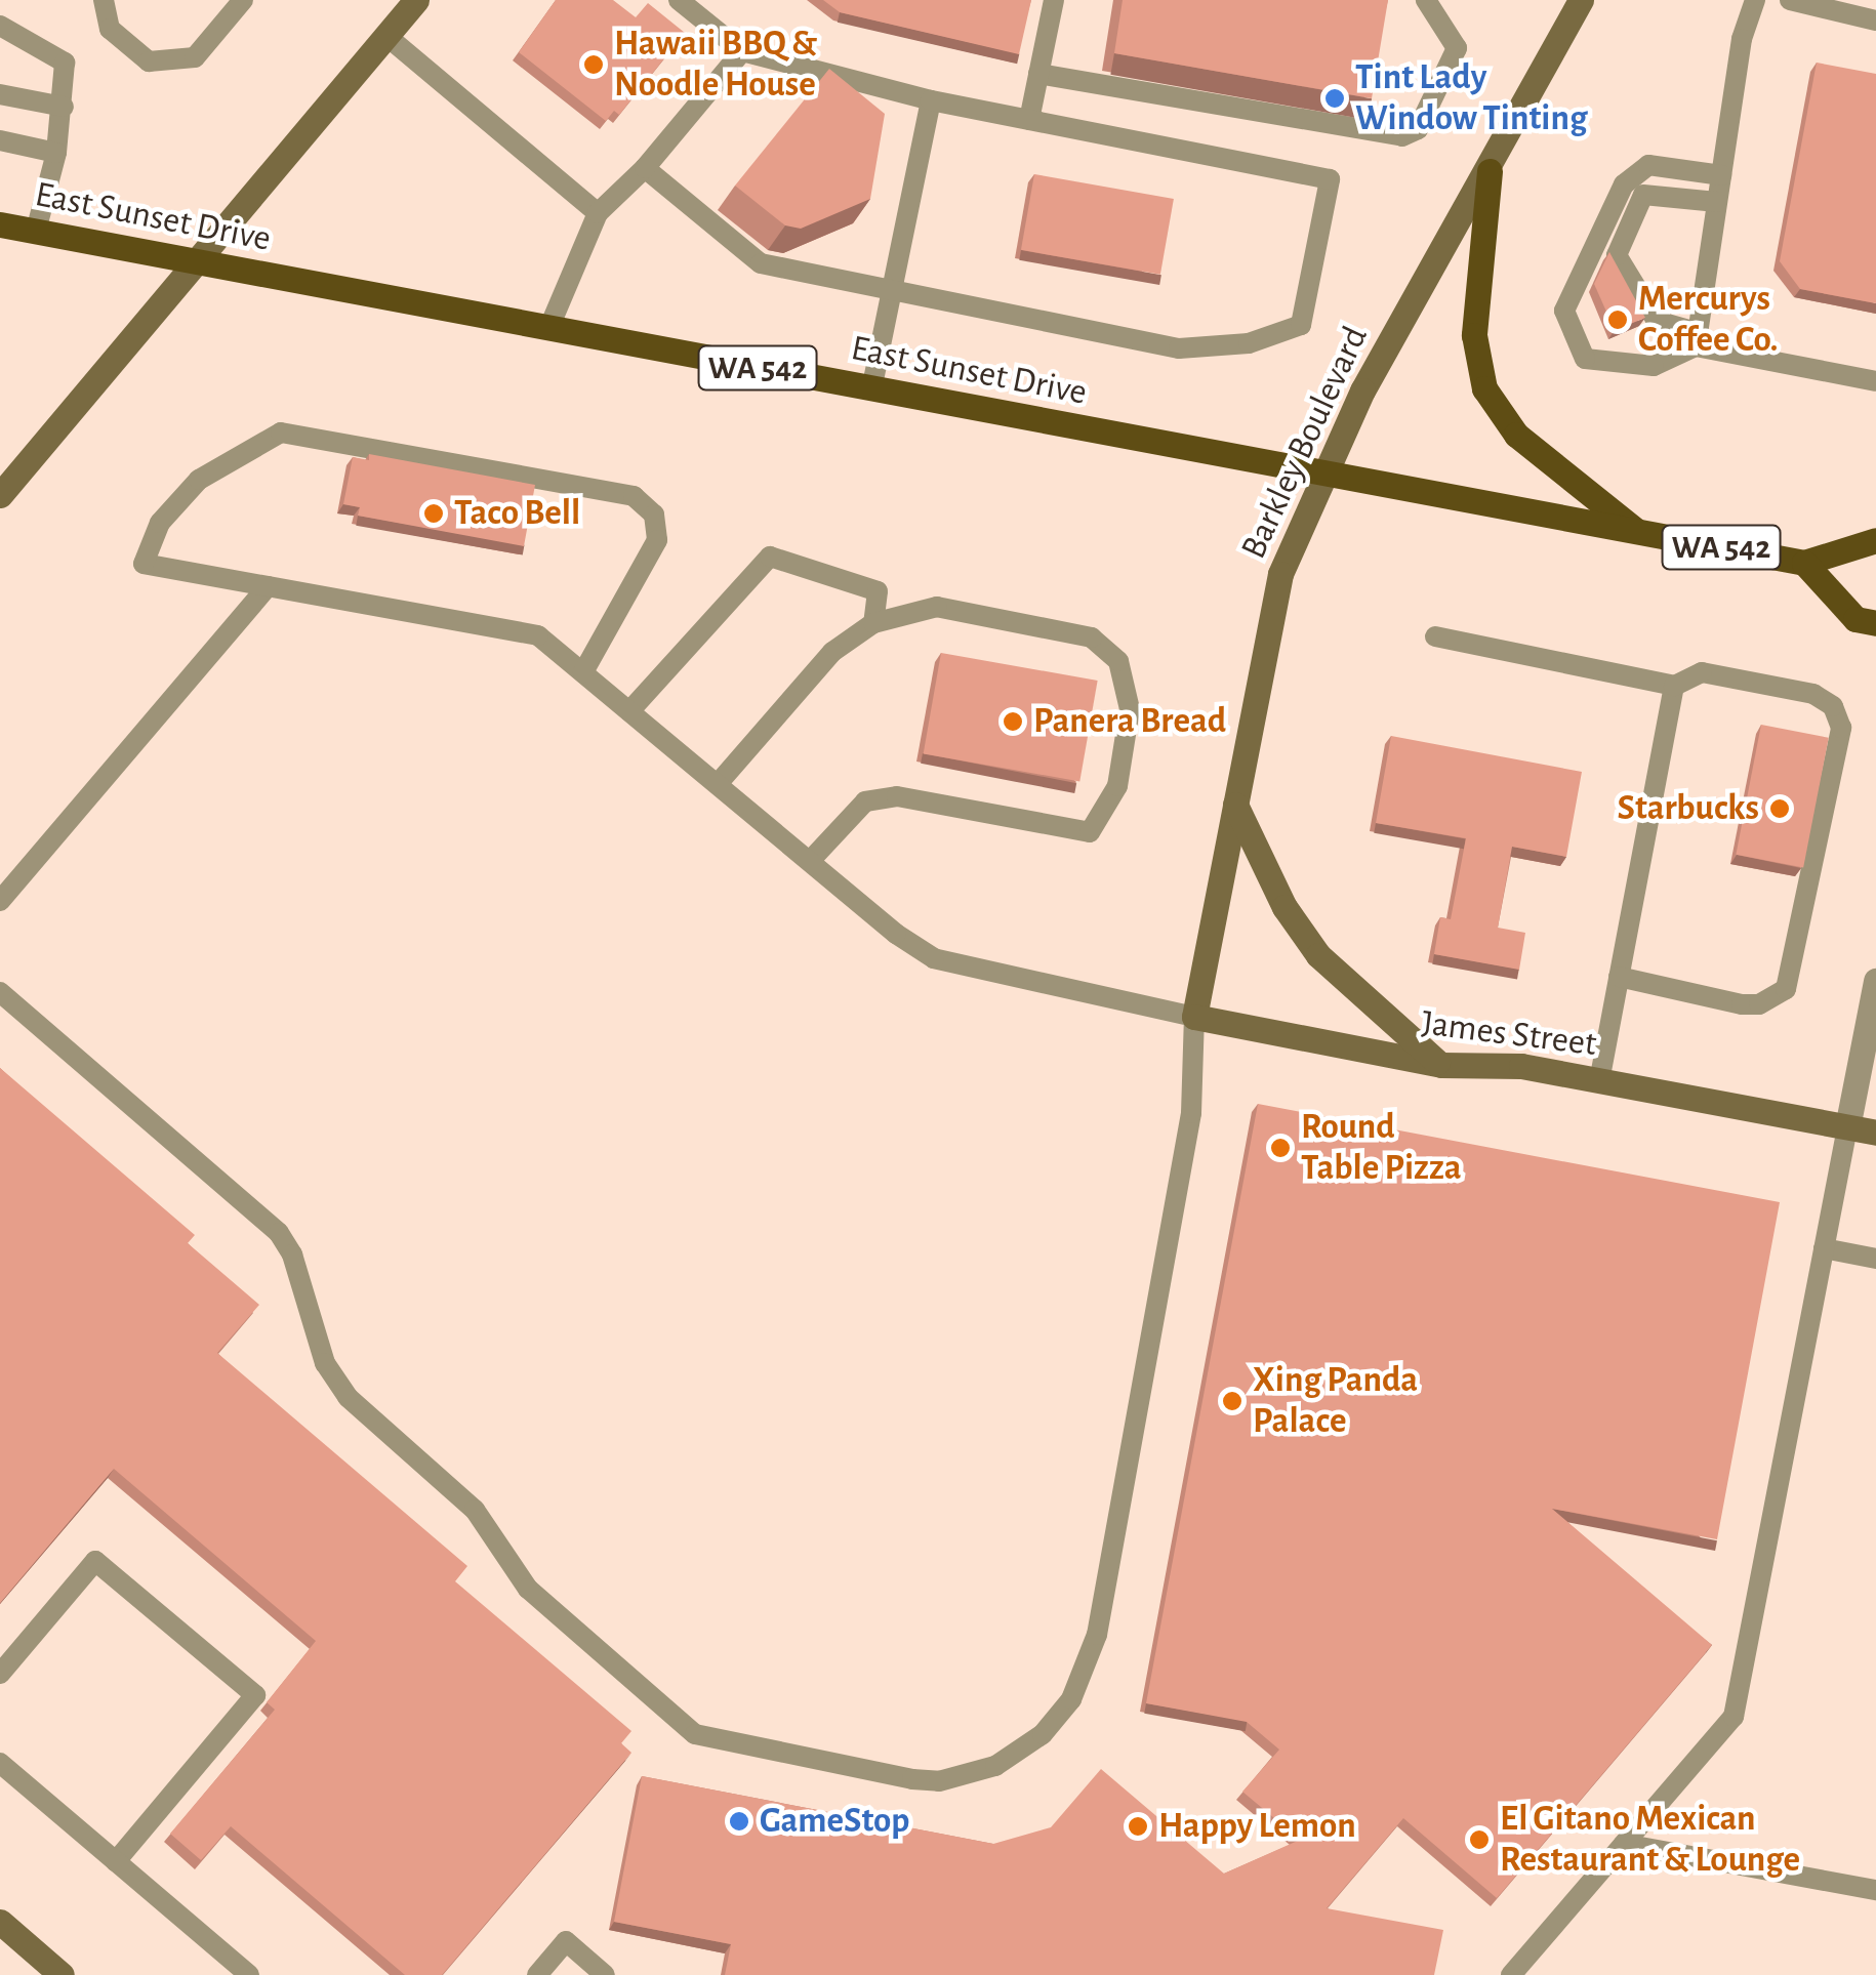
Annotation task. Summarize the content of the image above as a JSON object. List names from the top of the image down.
{
  "streets": {
    "main road": ["East Sunset Drive", "WA 542"],
    "street": ["Barkley Boulevard", "James Street"]
  },
  "crossings": [
    ["East Sunset Drive", "WA 542"],
    ["East Sunset Drive", "Barkley Boulevard"],
    ["Barkley Boulevard", "James Street"]
  ],
  "places": [
    "Hawaii BBQ & Noodle House",
    "Tint Lady Window Tinting",
    "Mercurys Coffee Co.",
    "Taco Bell",
    "Panera Bread",
    "Starbucks",
    "Round Table Pizza",
    "Xing Panda Palace",
    "GameStop",
    "Happy Lemon",
    "El Gitano Mexican Restaurant & Lounge"
  ]
}
